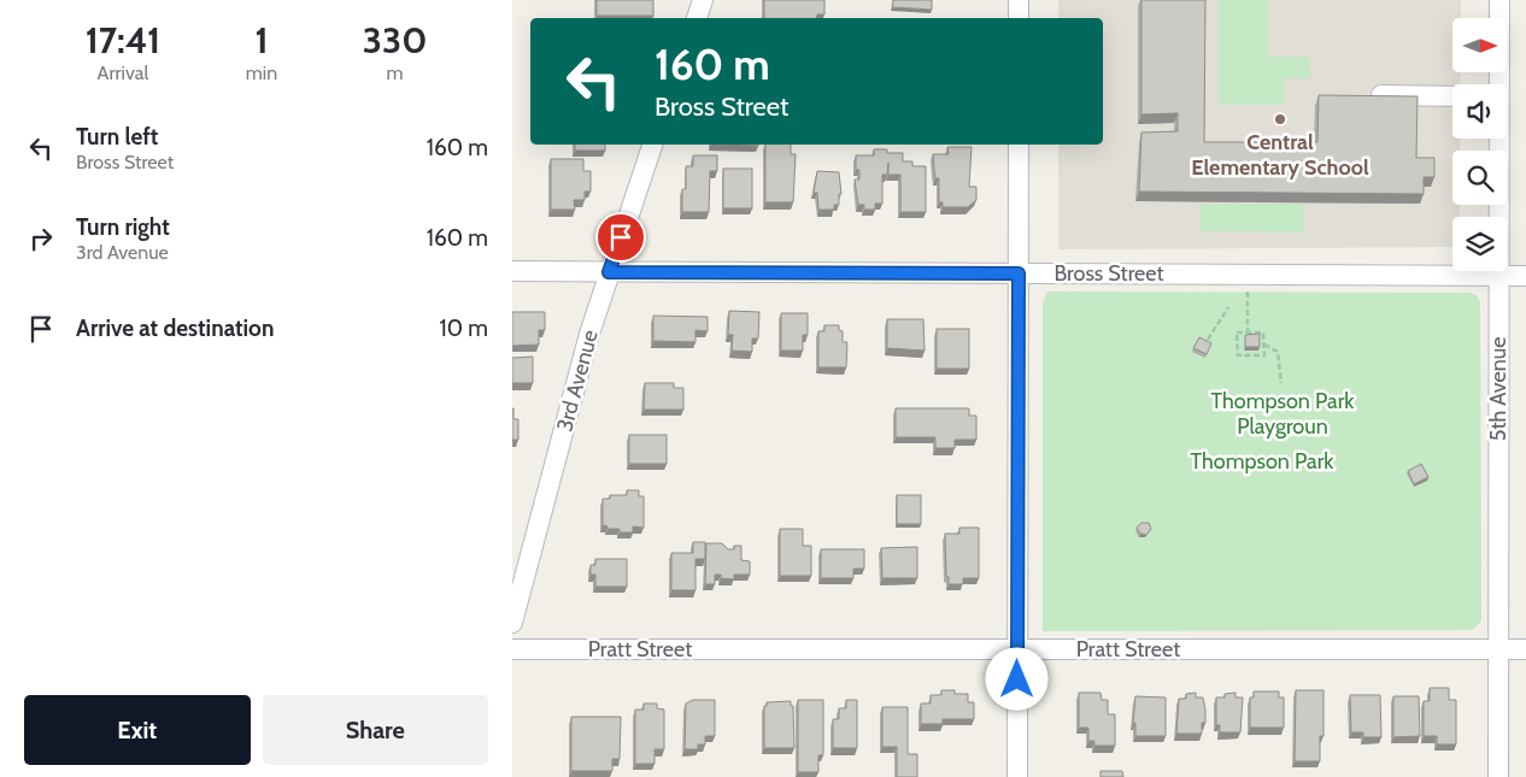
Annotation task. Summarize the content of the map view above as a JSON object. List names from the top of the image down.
{
  "streets": {
    "street": [
      "Bross Street",
      "3rd Avenue",
      "5th Avenue",
      "Pratt Street"
    ]
  },
  "crossings": [
    ["Bross Street", "3rd Avenue"],
    ["Bross Street", "5th Avenue"],
    ["5th Avenue", "Pratt Street"]
  ],
  "parks": ["Thompson Park Playgroun", "Thompson Park"],
  "places": ["Central Elementary School"],
  "north": "right",
  "page": {
    "eta": [
      "17:41",
      "Arrival",
      "1",
      "min",
      "330",
      "m"
    ],
    "turn": ["160 m", "Bross Street"],
    "list": [
      {
        "name": "Turn left",
        "note": "Bross Street",
        "value": "160 m"
      },
      {
        "name": "Turn right",
        "note": "3rd Avenue",
        "value": "160 m"
      },
      {
        "name": "Arrive at destination",
        "value": "10 m"
      }
    ],
    "buttons": ["Exit", "Share"]
  }
}
